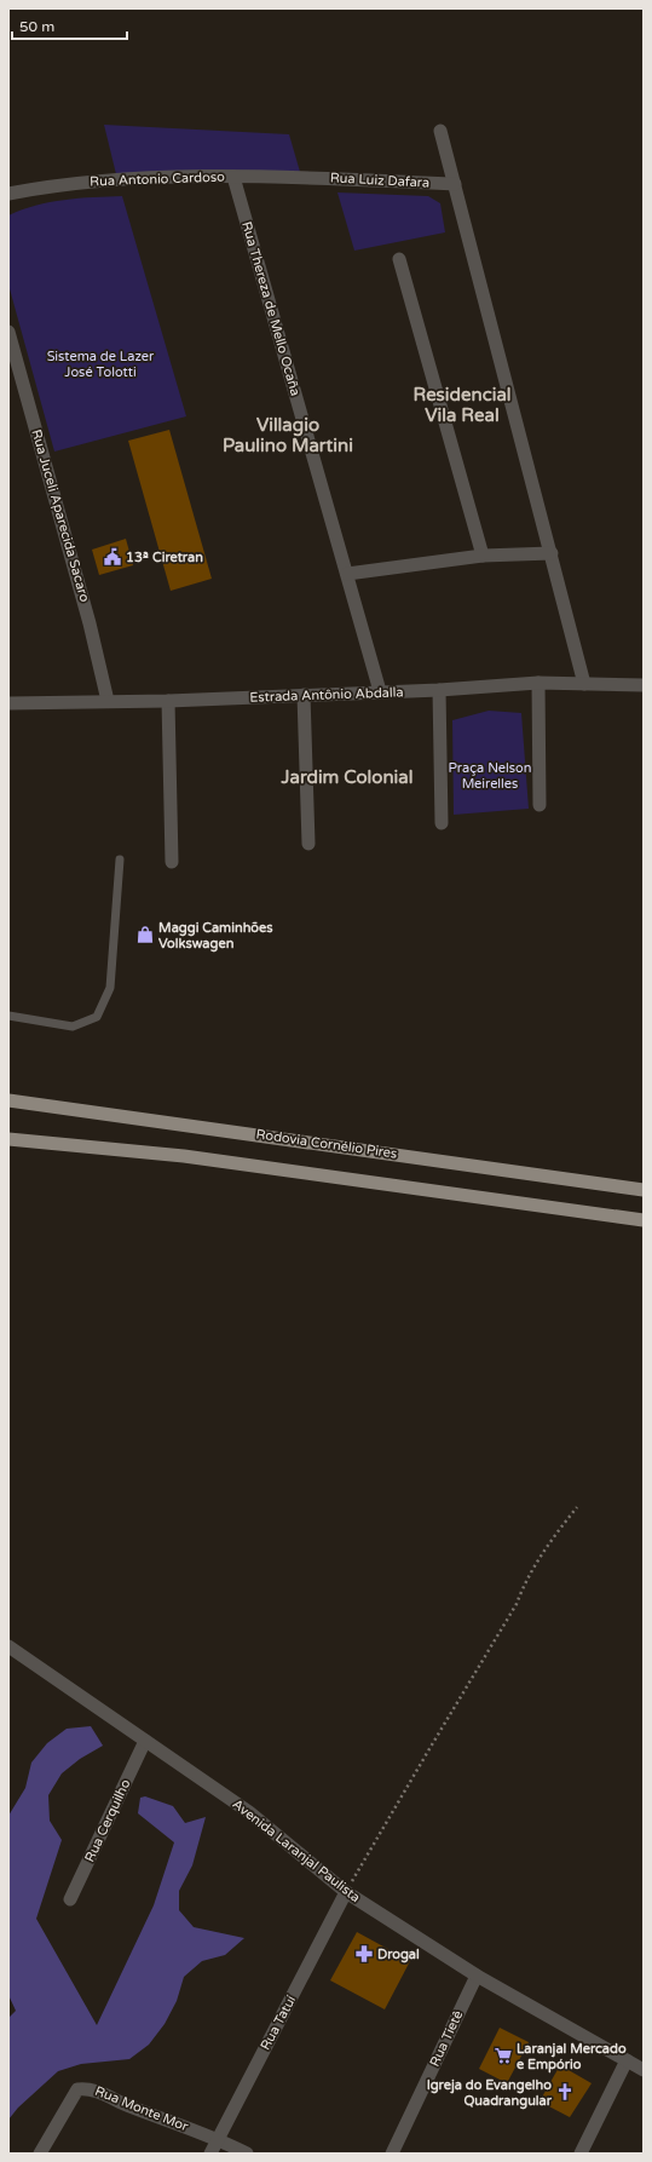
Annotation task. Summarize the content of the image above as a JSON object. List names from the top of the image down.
{
  "streets": {
    "main road": ["Rodovia Cornélio Pires"],
    "street": [
      "Rua Antonio Cardoso",
      "Rua Luiz Dafara",
      "Rua Thereza de Mello Ocaña",
      "Rua Juceli Aparecida Sacaro",
      "Estrada Antônio Abdalla",
      "Rua Cerquilho",
      "Avenida Laranjal Paulista",
      "Rua Tatuí",
      "Rua Tietê",
      "Rua Monte Mor"
    ]
  },
  "crossings": [
    ["Rua Antonio Cardoso", "Rua Luiz Dafara"],
    ["Rua Antonio Cardoso", "Rua Thereza de Mello Ocaña"],
    ["Rua Thereza de Mello Ocaña", "Estrada Antônio Abdalla"],
    ["Rua Juceli Aparecida Sacaro", "Estrada Antônio Abdalla"],
    ["Rua Cerquilho", "Avenida Laranjal Paulista"],
    ["Avenida Laranjal Paulista", "Rua Tatuí"],
    ["Avenida Laranjal Paulista", "Rua Tietê"],
    ["Rua Tatuí", "Rua Monte Mor"]
  ],
  "districts": ["Residencial Vila Real", "Villagio Paulino Martini", "Jardim Colonial"],
  "parks": ["Sistema de Lazer José Tolotti", "Praça Nelson Meirelles"],
  "places": {
    "public building": ["13ª Ciretran"],
    "shop": ["Maggi Caminhões Volkswagen"],
    "pharmacy": ["Drogal"],
    "supermarket": ["Laranjal Mercado e Empório"],
    "church": ["Igreja do Evangelho Quadrangular"]
  },
  "scale_bar": "50 m"
}
